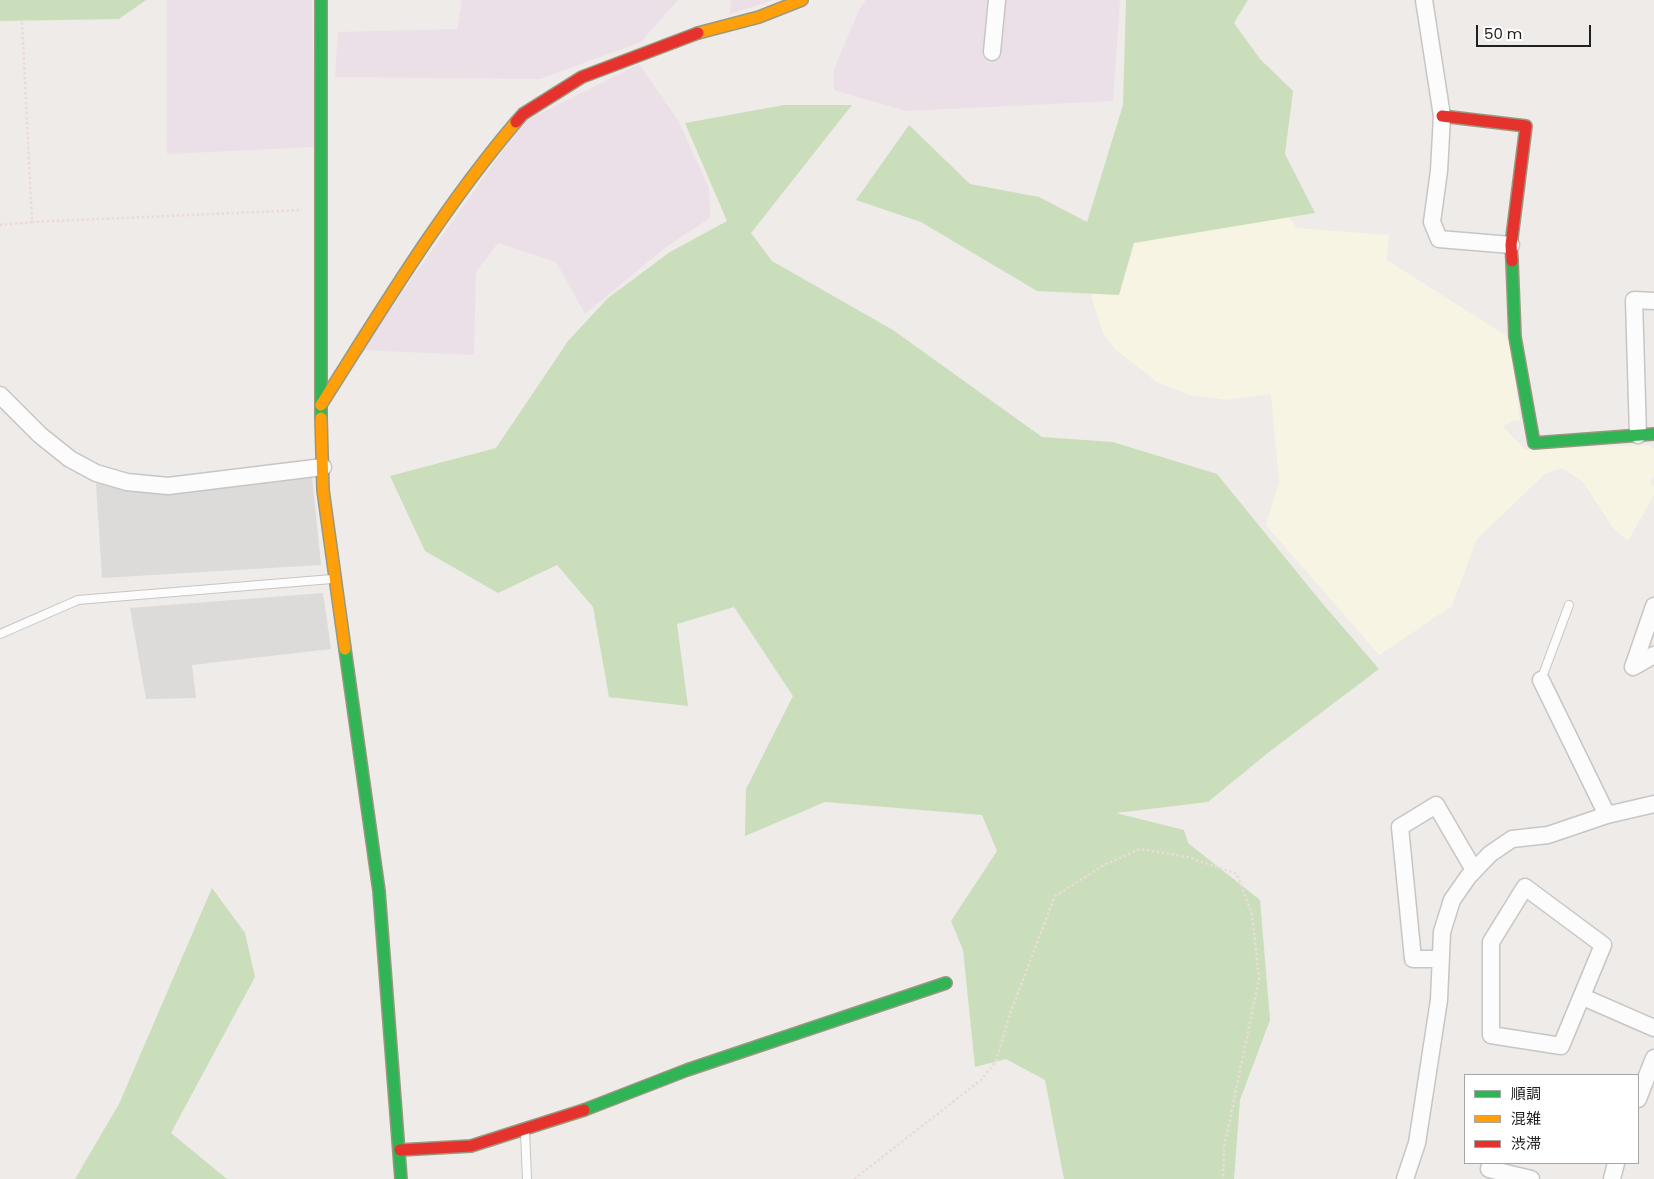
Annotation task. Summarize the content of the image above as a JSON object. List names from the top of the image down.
{
  "legend": ["順調", "混雑", "渋滞"],
  "scale_bar": "50 m"
}
